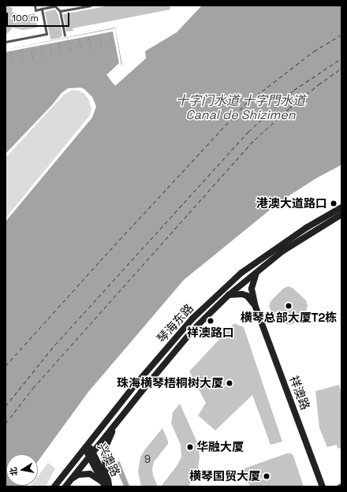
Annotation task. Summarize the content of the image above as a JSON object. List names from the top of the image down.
{
  "streets": {
    "main road": ["琴海东路", "祥澳路", "兴澳路"]
  },
  "crossings": [
    ["琴海东路", "祥澳路"],
    ["琴海东路", "兴澳路"]
  ],
  "water": ["十字门水道 十字門水道 Canal de Shizimen"],
  "places": [
    "港澳大道路口",
    "横琴总部大厦T2栋",
    "祥澳路口",
    "珠海横琴梧桐树大厦",
    "华融大厦",
    "横琴国贸大厦"
  ],
  "house_numbers": ["9"],
  "scale_bar": "100 m",
  "north": "left"
}
